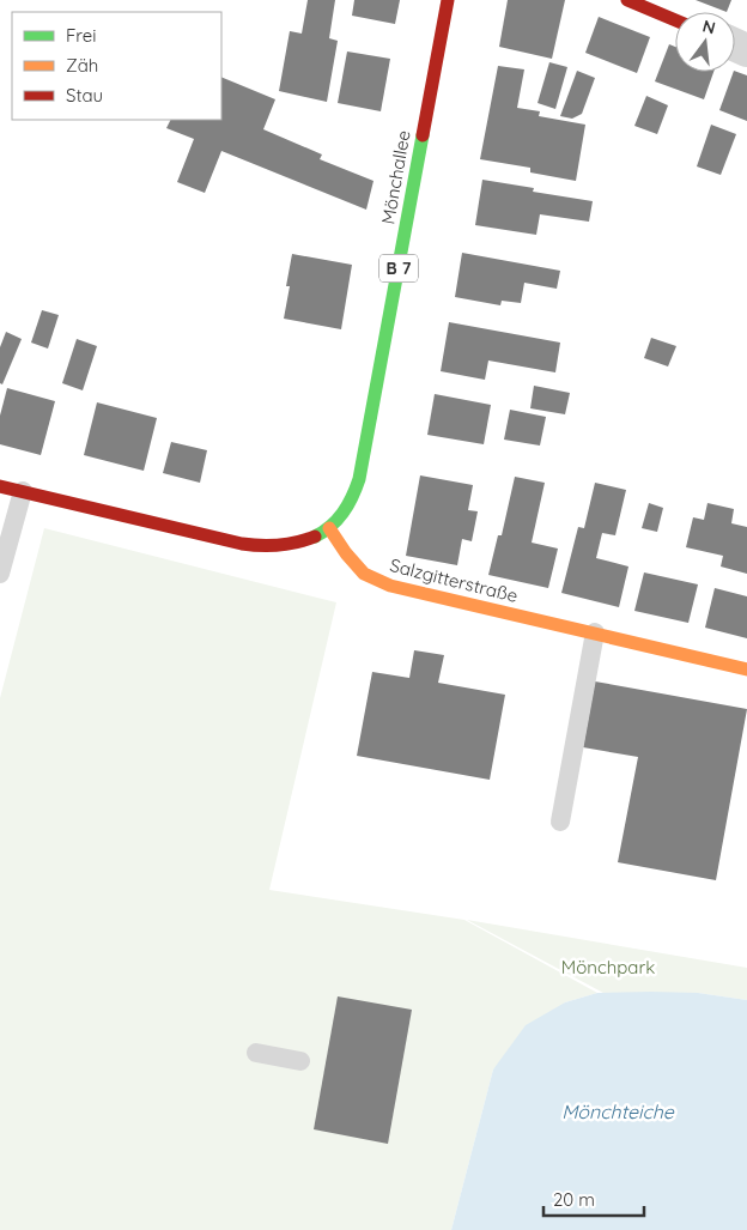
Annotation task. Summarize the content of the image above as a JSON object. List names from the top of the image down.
{
  "streets": {
    "main road": ["Mönchallee", "B 7", "Salzgitterstraße"]
  },
  "crossings": [
    ["Mönchallee", "B 7"],
    ["Mönchallee", "Salzgitterstraße"],
    ["B 7", "Salzgitterstraße"]
  ],
  "water": ["Mönchteiche"],
  "parks": ["Mönchpark"],
  "legend": ["Frei", "Zäh", "Stau"],
  "scale_bar": "20 m",
  "north": "top"
}
